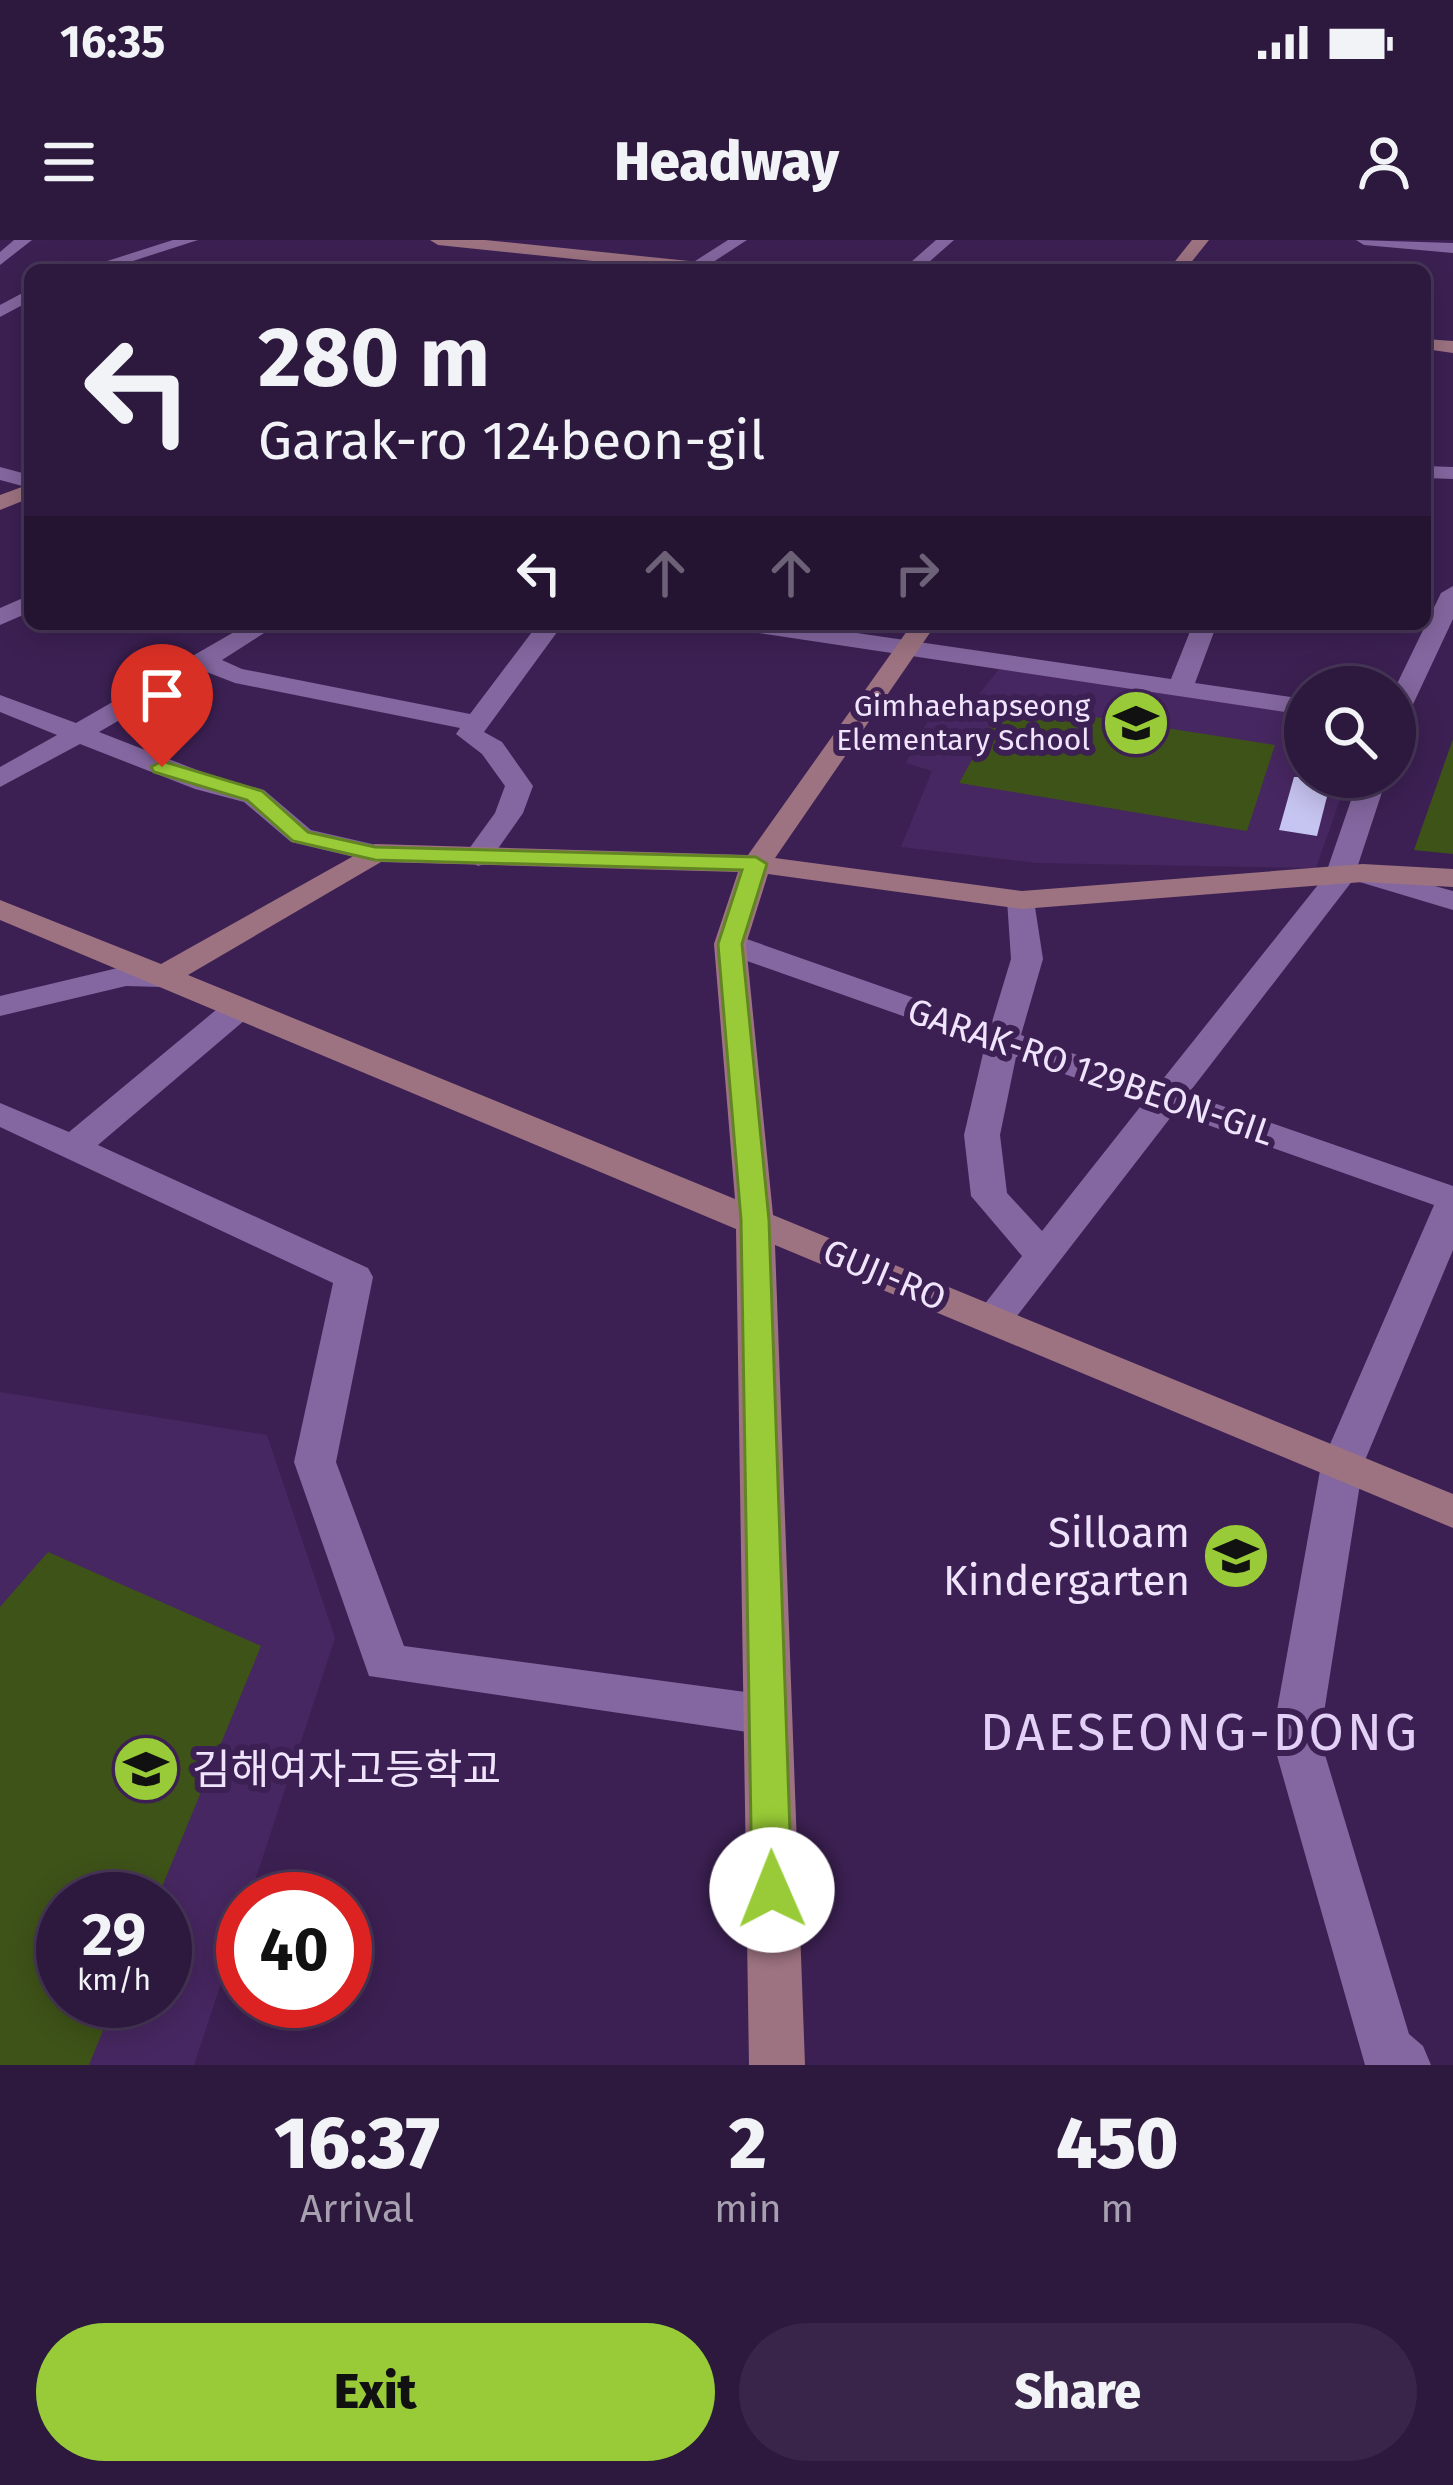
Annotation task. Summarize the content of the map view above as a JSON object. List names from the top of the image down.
{
  "streets": {
    "street": ["GARAK-RO 129BEON-GIL", "GUJI-RO"]
  },
  "districts": ["DAESEONG-DONG"],
  "places": {
    "school or university": ["Gimhaehapseong Elementary School", "Silloam Kindergarten", "김해여자고등학교"]
  },
  "page": {
    "status": "16:35",
    "header": "Headway",
    "turn": ["280 m", "Garak-ro 124beon-gil"],
    "speed": "29 km/h",
    "limit": "40",
    "eta": [
      "16:37",
      "Arrival",
      "2",
      "min",
      "450",
      "m"
    ],
    "buttons": ["Exit", "Share"]
  }
}
